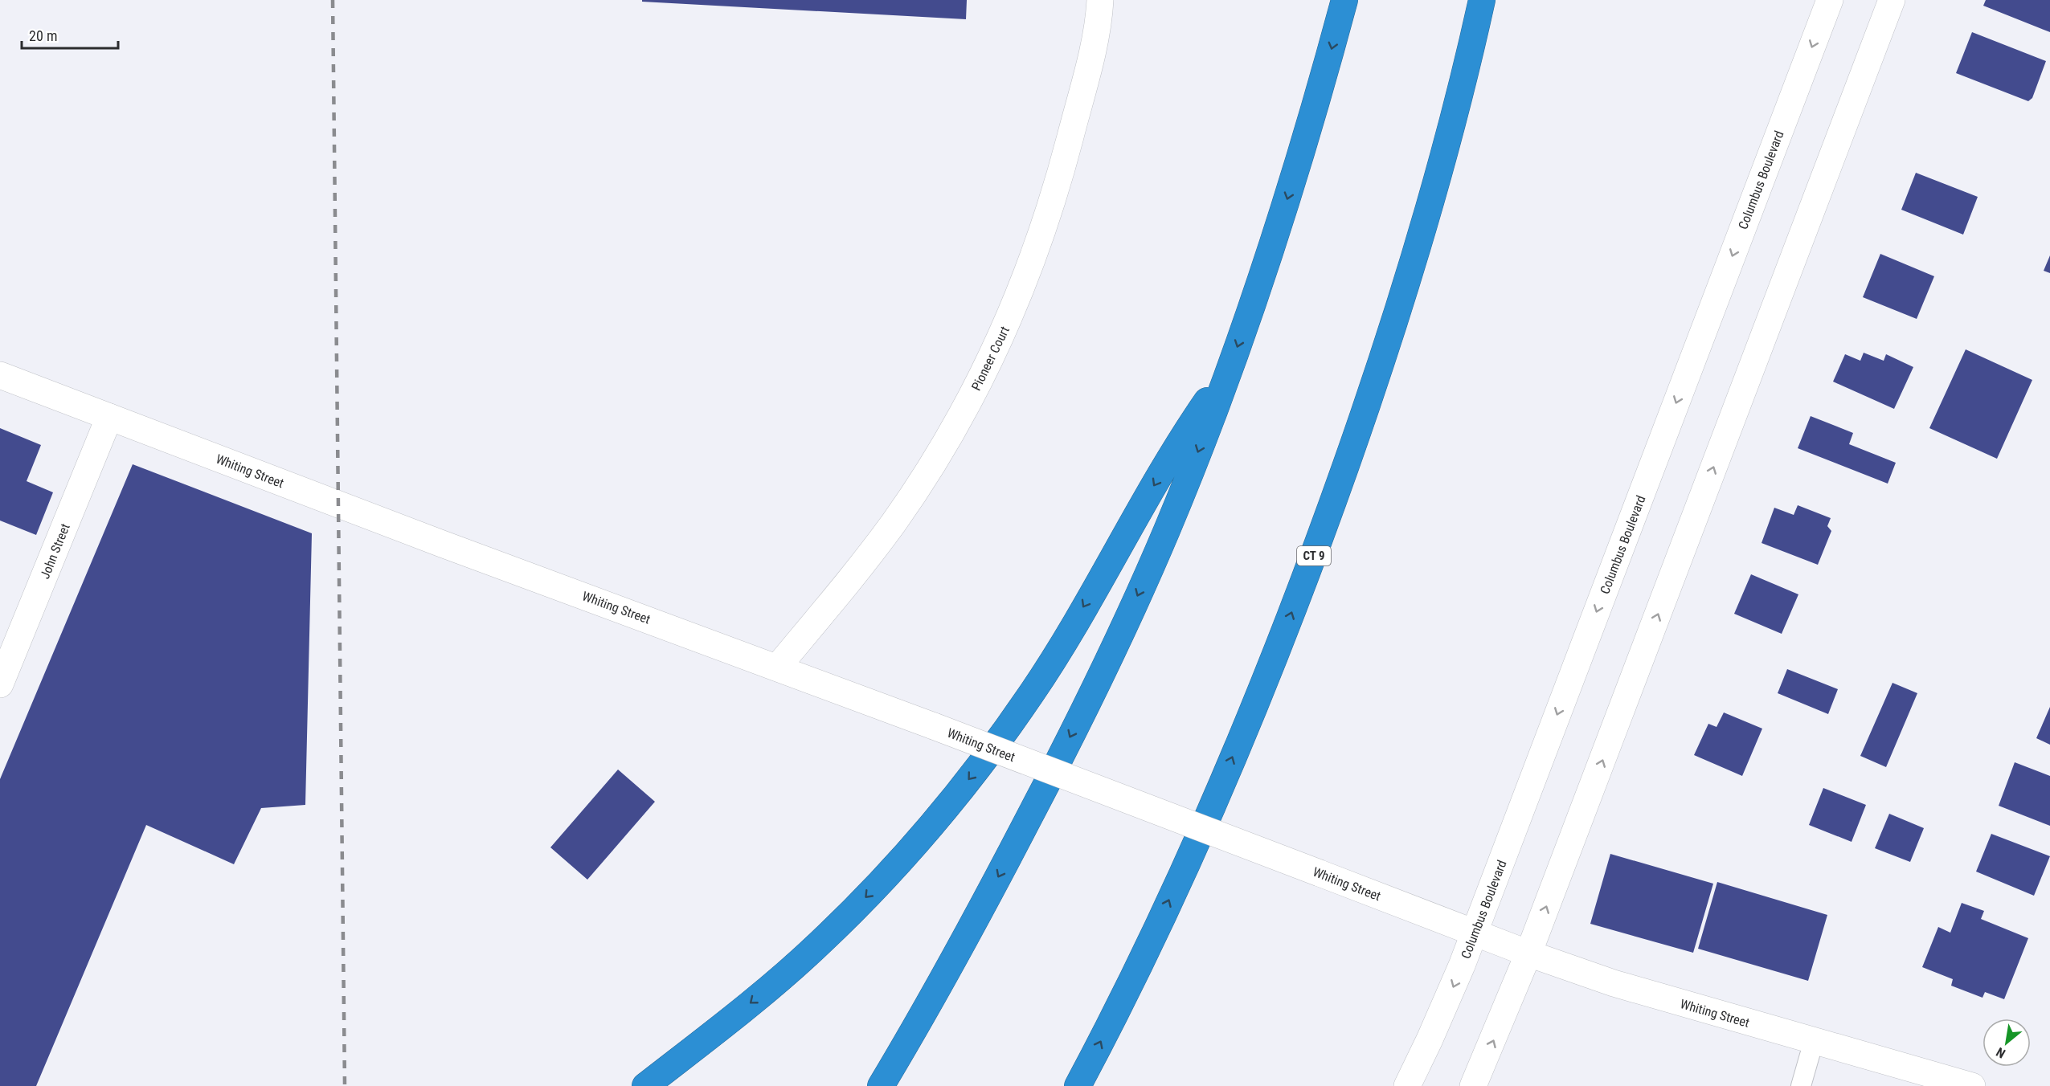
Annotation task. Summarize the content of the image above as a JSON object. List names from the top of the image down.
{
  "streets": {
    "highway": ["CT 9"],
    "street": [
      "Columbus Boulevard",
      "Pioneer Court",
      "Whiting Street",
      "John Street"
    ]
  },
  "crossings": [
    ["Columbus Boulevard", "Whiting Street"],
    ["Pioneer Court", "Whiting Street"],
    ["Whiting Street", "John Street"]
  ],
  "scale_bar": "20 m",
  "north": "bottom left"
}
